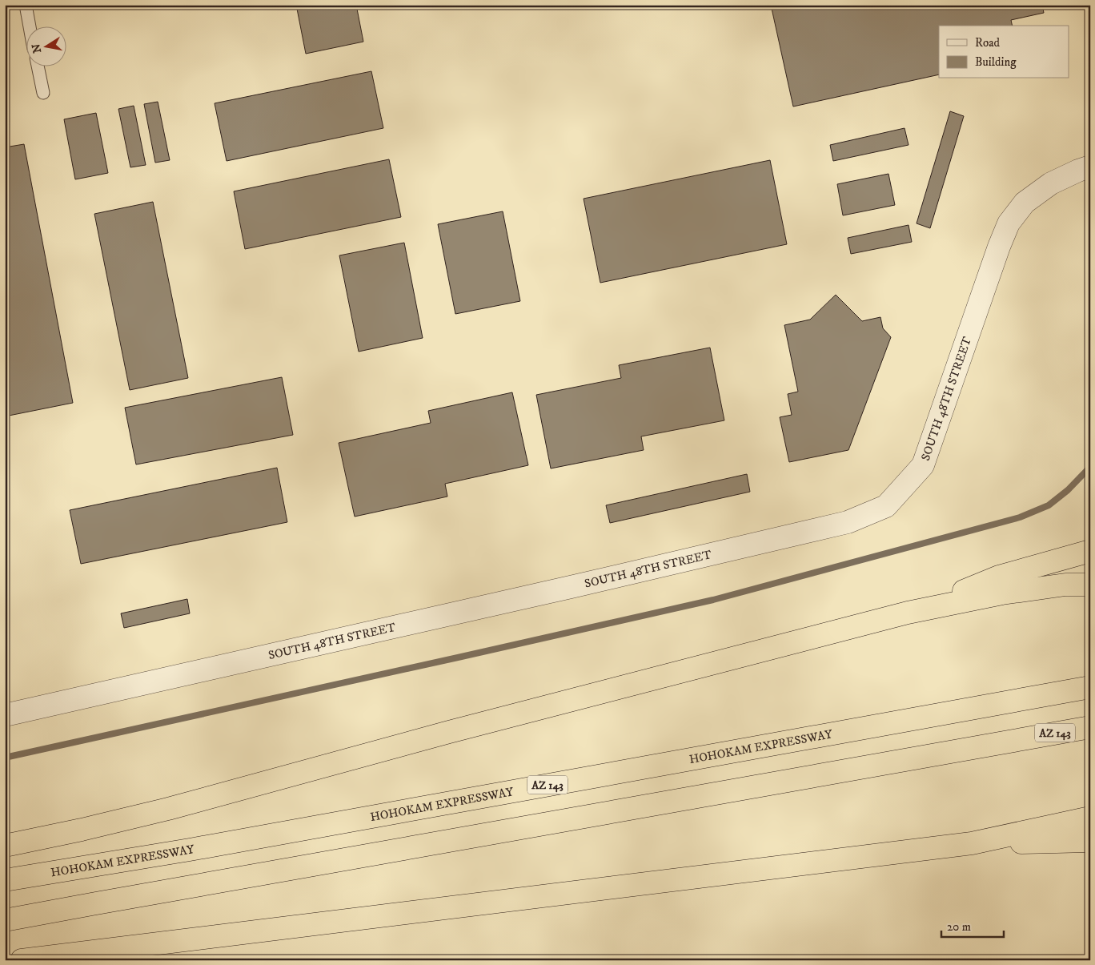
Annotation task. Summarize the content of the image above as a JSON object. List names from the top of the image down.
{
  "streets": {
    "highway": ["AZ 143", "HOHOKAM EXPRESSWAY"],
    "street": ["SOUTH 48TH STREET"]
  },
  "legend": ["Road", "Building"],
  "scale_bar": "20 m",
  "north": "left"
}
